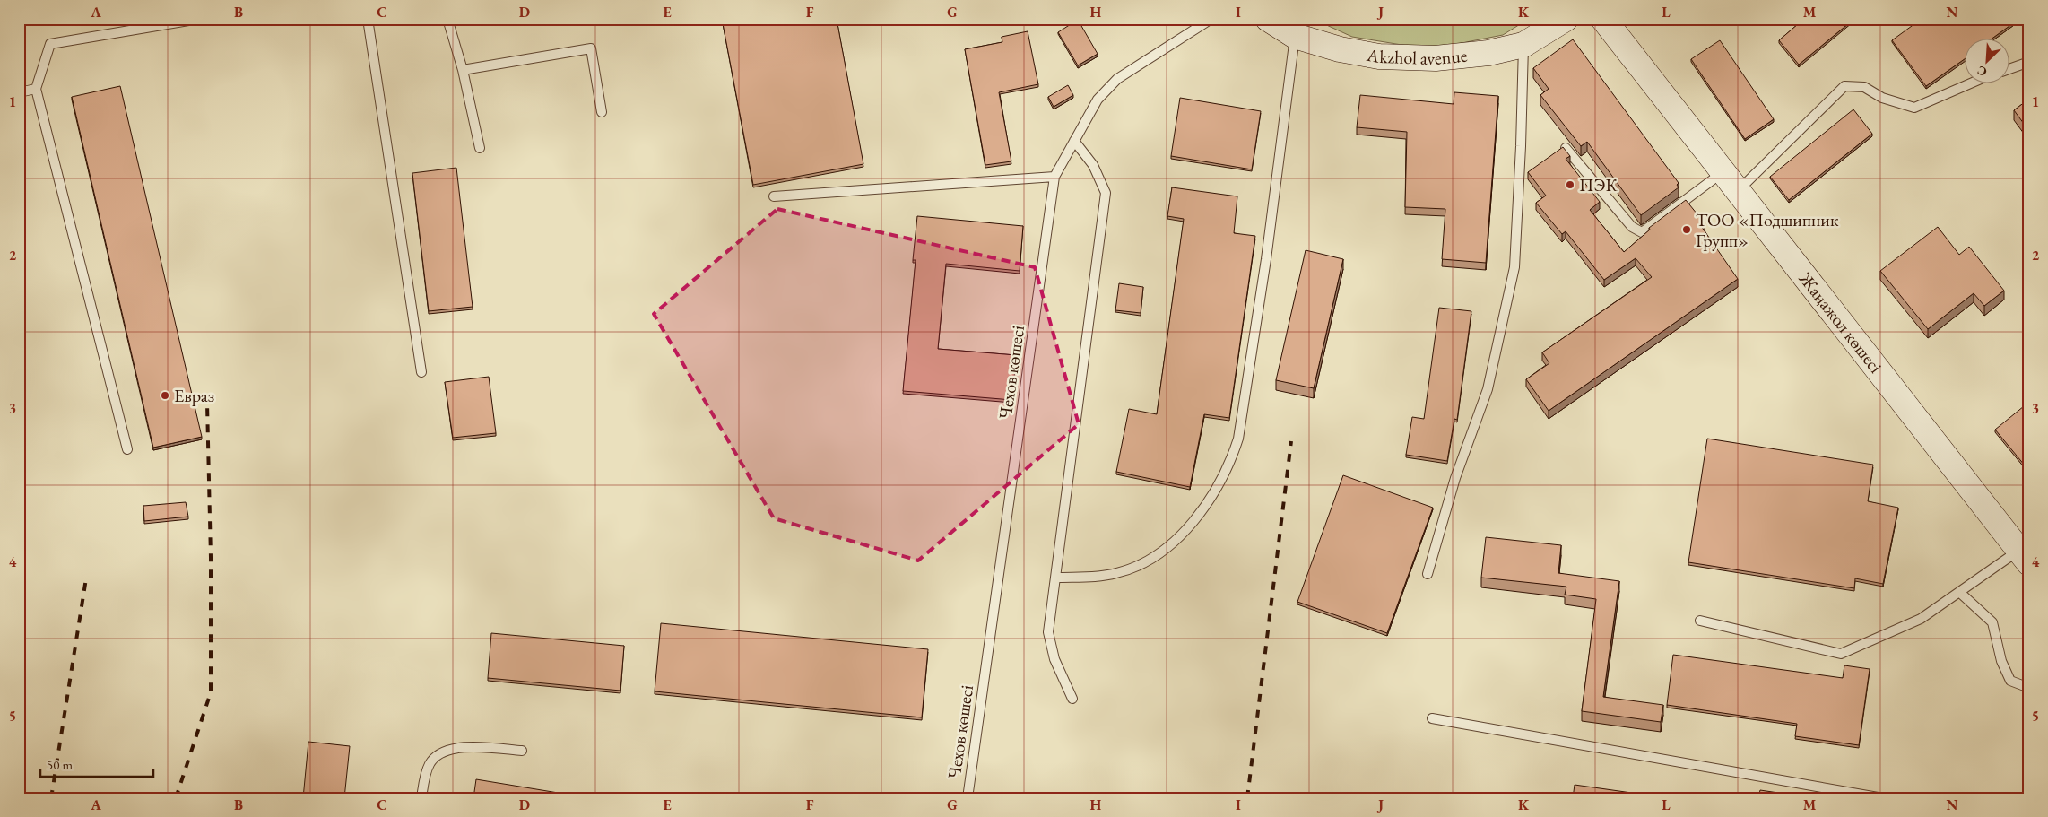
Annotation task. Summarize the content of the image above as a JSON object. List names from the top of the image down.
{
  "streets": {
    "main road": ["Akzhol avenue", "Жаңажол көшесі"],
    "lane": ["Чехов көшесі"]
  },
  "places": ["ПЭК", "ТОО «Подшипник Групп»", "Евраз"],
  "scale_bar": "50 m",
  "north": "bottom left",
  "grid": {
    "columns": [
      "A",
      "B",
      "C",
      "D",
      "E",
      "F",
      "G",
      "H",
      "I",
      "J",
      "K",
      "L",
      "M",
      "N"
    ],
    "rows": [
      "1",
      "2",
      "3",
      "4",
      "5"
    ]
  }
}
